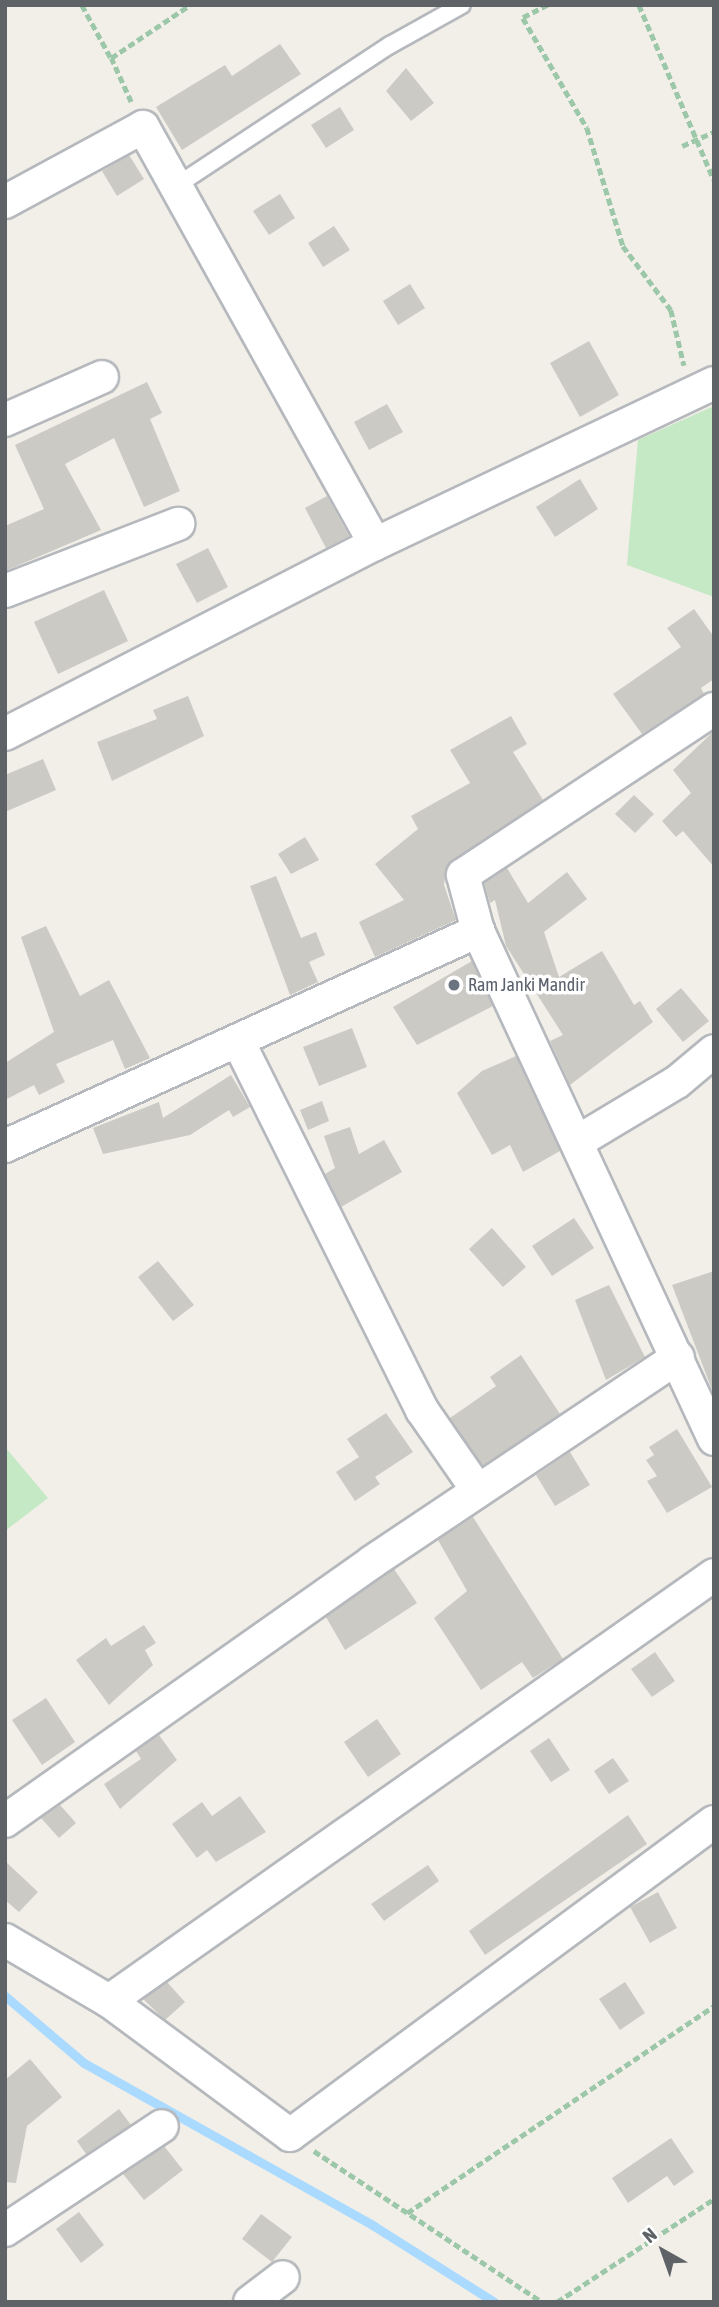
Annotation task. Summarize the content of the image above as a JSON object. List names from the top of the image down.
{
  "places": ["Ram Janki Mandir"],
  "north": "top left"
}
